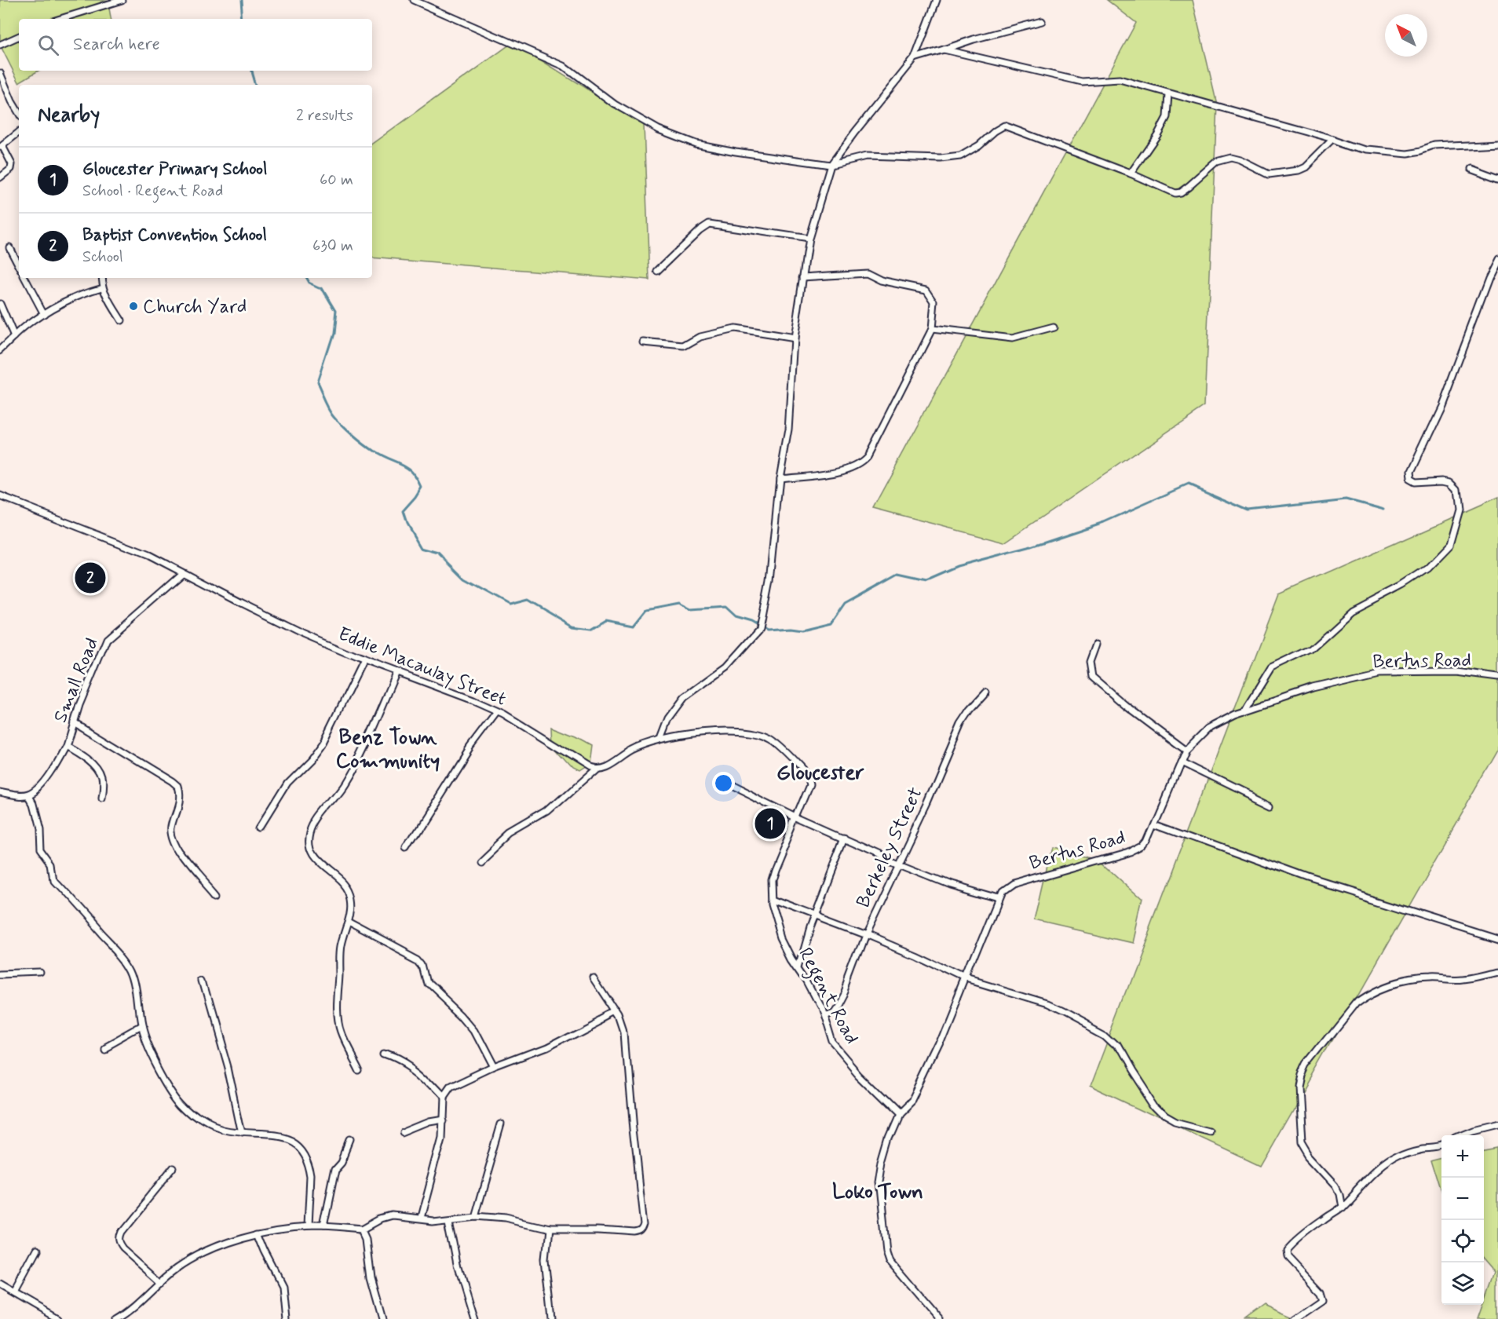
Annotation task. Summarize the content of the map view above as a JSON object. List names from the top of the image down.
{
  "streets": {
    "street": [
      "Bertus Road",
      "Eddie Macaulay Street",
      "Small Road",
      "Berkeley Street",
      "Regent Road"
    ]
  },
  "crossings": [
    ["Bertus Road", "Regent Road"],
    ["Eddie Macaulay Street", "Small Road"],
    ["Berkeley Street", "Regent Road"]
  ],
  "districts": ["Benz Town Community", "Gloucester", "Loko Town"],
  "places": ["Church Yard"],
  "north": "top left",
  "page": {
    "search": "Search here",
    "heading": ["Nearby", "2 results"],
    "list": [
      {
        "mark": "1",
        "name": "Gloucester Primary School",
        "note": "School · Regent Road",
        "value": "60 m"
      },
      {
        "mark": "2",
        "name": "Baptist Convention School",
        "note": "School",
        "value": "630 m"
      }
    ],
    "pins": ["2", "1"],
    "map_buttons": ["+", "−"]
  }
}
